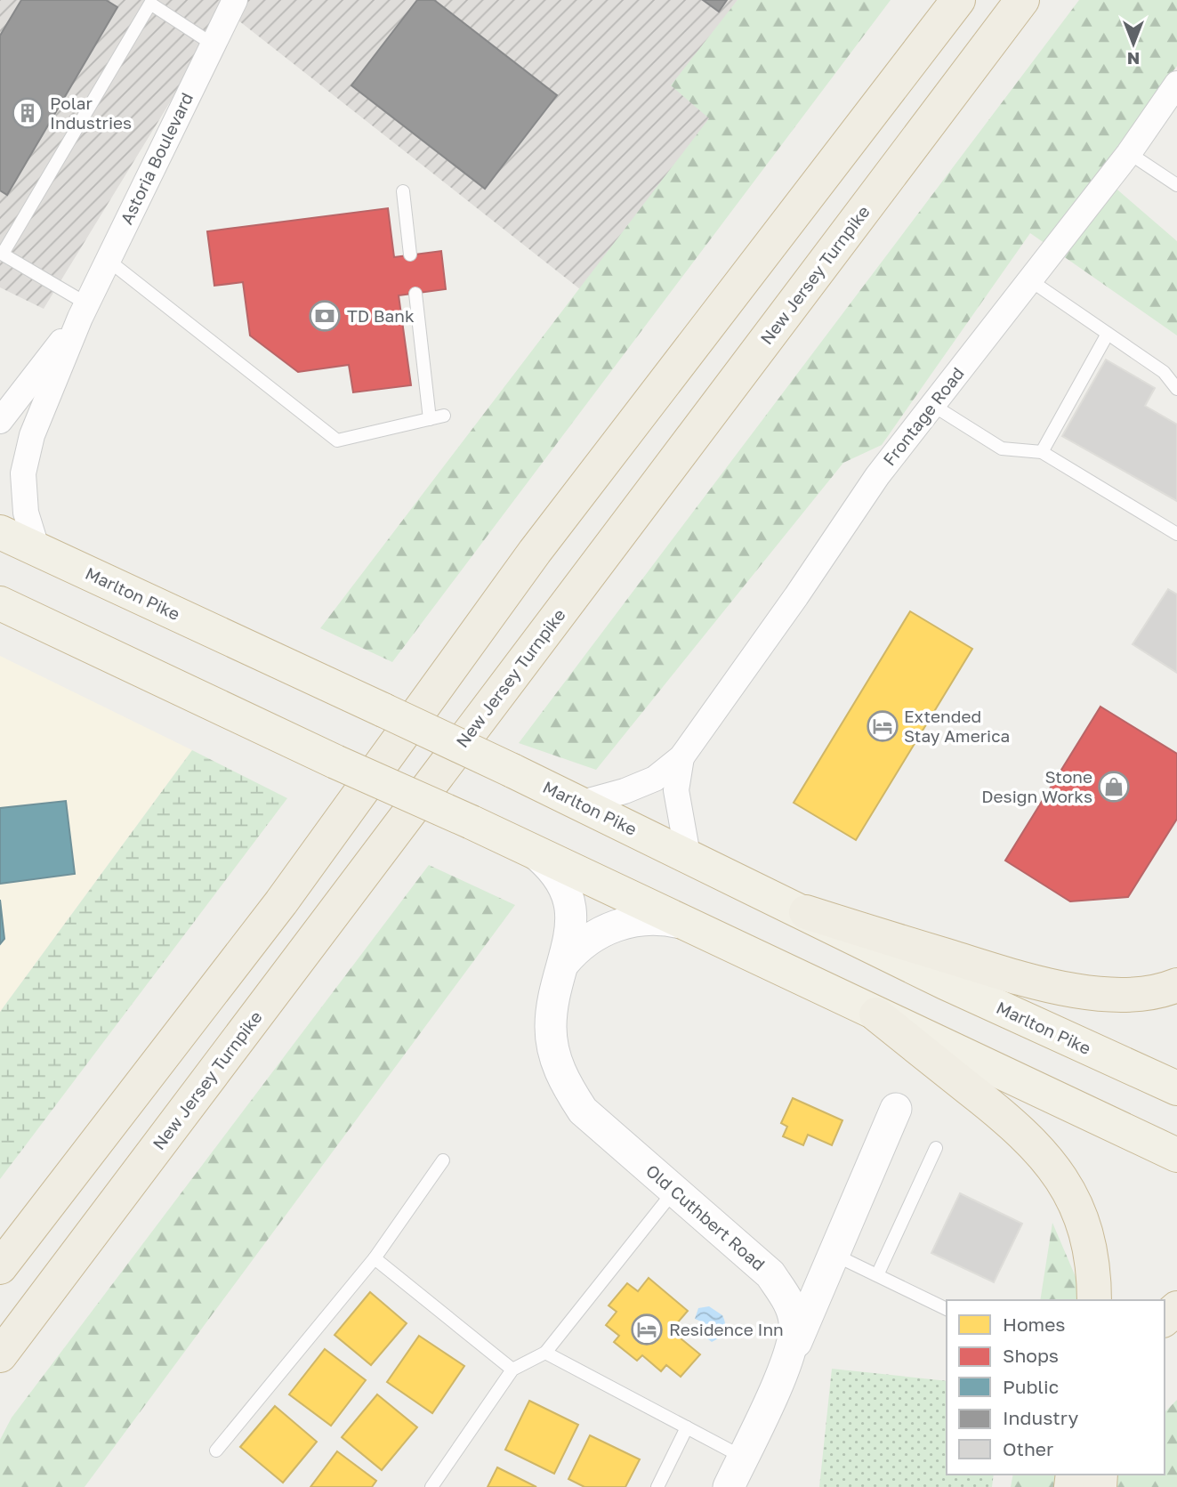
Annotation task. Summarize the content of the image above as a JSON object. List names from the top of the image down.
{
  "streets": {
    "highway": ["New Jersey Turnpike", "Marlton Pike"],
    "street": ["Astoria Boulevard", "Frontage Road", "Old Cuthbert Road"]
  },
  "crossings": [
    ["Astoria Boulevard", "Marlton Pike"],
    ["Frontage Road", "Marlton Pike"]
  ],
  "places": {
    "building": ["Polar Industries"],
    "bank": ["TD Bank"],
    "hotel": ["Extended Stay America", "Residence Inn"],
    "shop": ["Stone Design Works"]
  },
  "legend": [
    "Homes",
    "Shops",
    "Public",
    "Industry",
    "Other"
  ],
  "north": "bottom"
}
